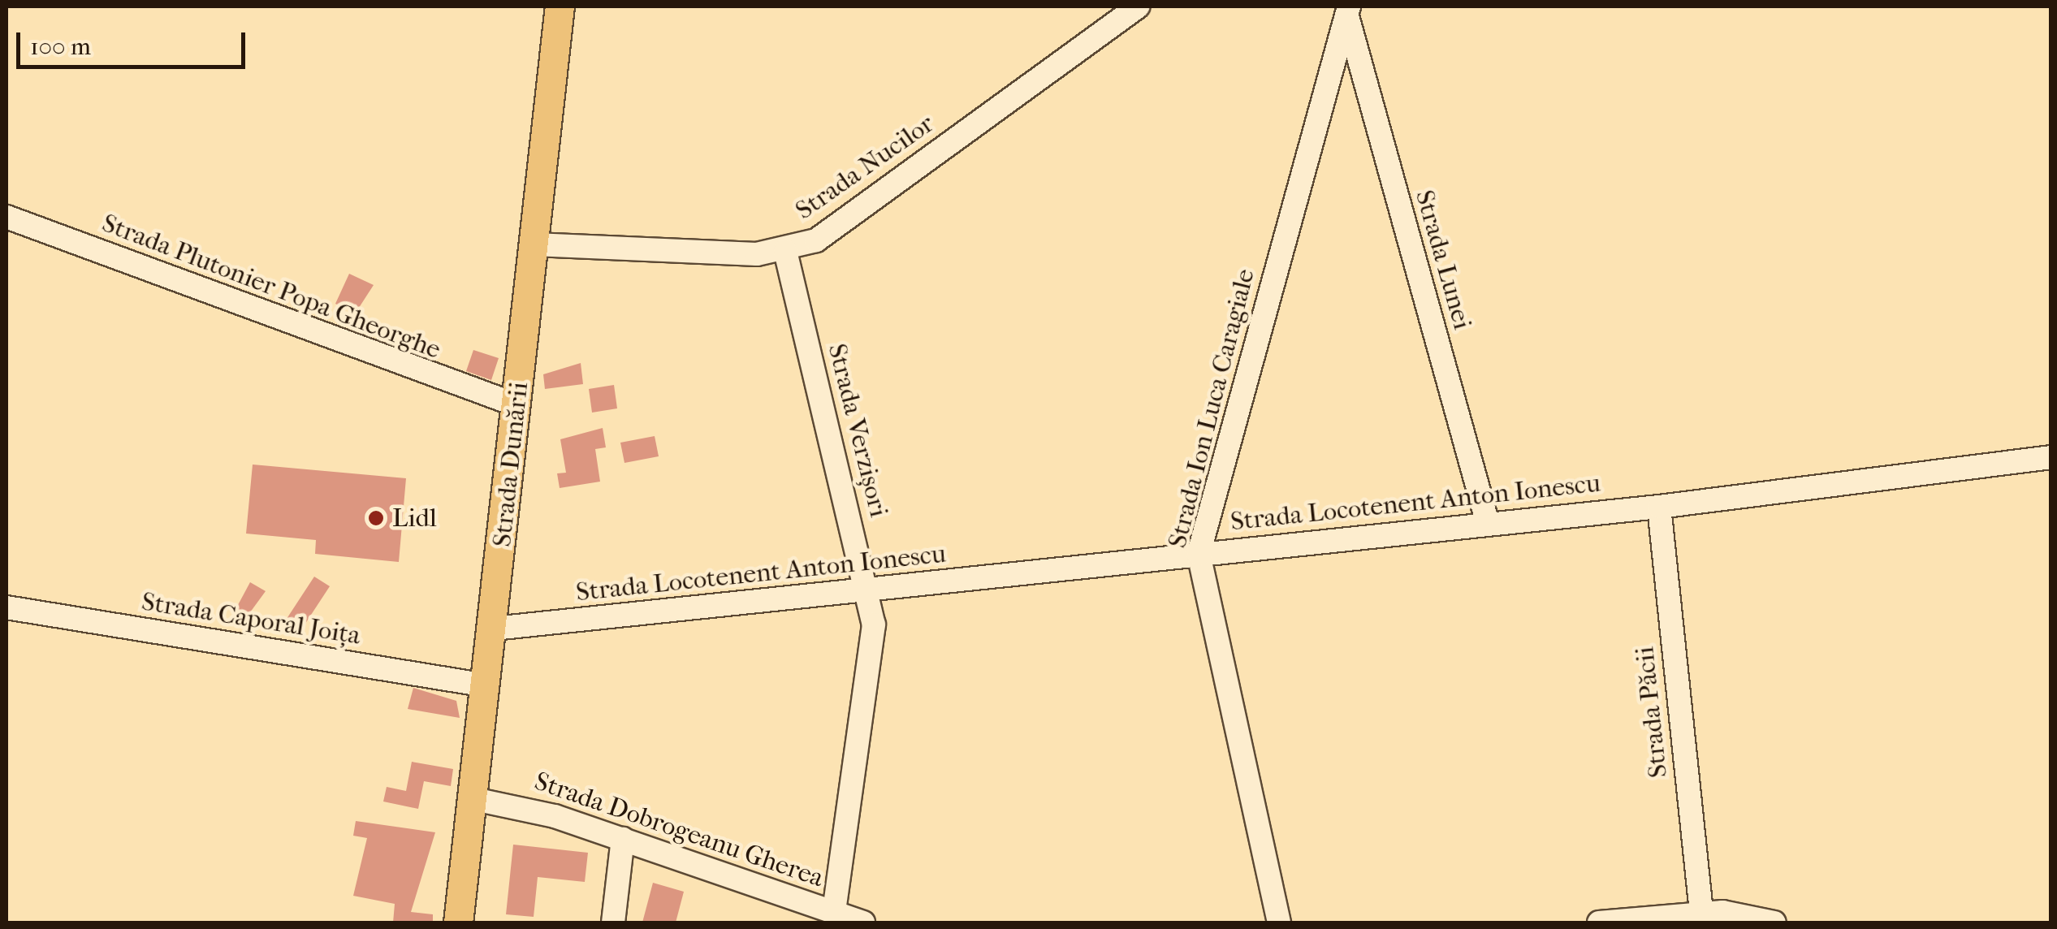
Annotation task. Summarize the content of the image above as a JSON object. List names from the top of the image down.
{
  "streets": {
    "main road": ["Strada Dunării"],
    "street": [
      "Strada Nucilor",
      "Strada Lunei",
      "Strada Plutonier Popa Gheorghe",
      "Strada Ion Luca Caragiale",
      "Strada Verzișori",
      "Strada Locotenent Anton Ionescu",
      "Strada Caporal Joița",
      "Strada Păcii",
      "Strada Dobrogeanu Gherea"
    ]
  },
  "crossings": [
    ["Strada Nucilor", "Strada Verzișori"],
    ["Strada Nucilor", "Strada Dunării"],
    ["Strada Lunei", "Strada Ion Luca Caragiale"],
    ["Strada Lunei", "Strada Locotenent Anton Ionescu"],
    ["Strada Plutonier Popa Gheorghe", "Strada Dunării"],
    ["Strada Ion Luca Caragiale", "Strada Locotenent Anton Ionescu"],
    ["Strada Verzișori", "Strada Locotenent Anton Ionescu"],
    ["Strada Verzișori", "Strada Dobrogeanu Gherea"],
    ["Strada Dunării", "Strada Locotenent Anton Ionescu"],
    ["Strada Dunării", "Strada Caporal Joița"],
    ["Strada Dunării", "Strada Dobrogeanu Gherea"],
    ["Strada Locotenent Anton Ionescu", "Strada Păcii"]
  ],
  "places": ["Lidl"],
  "scale_bar": "100 m"
}
